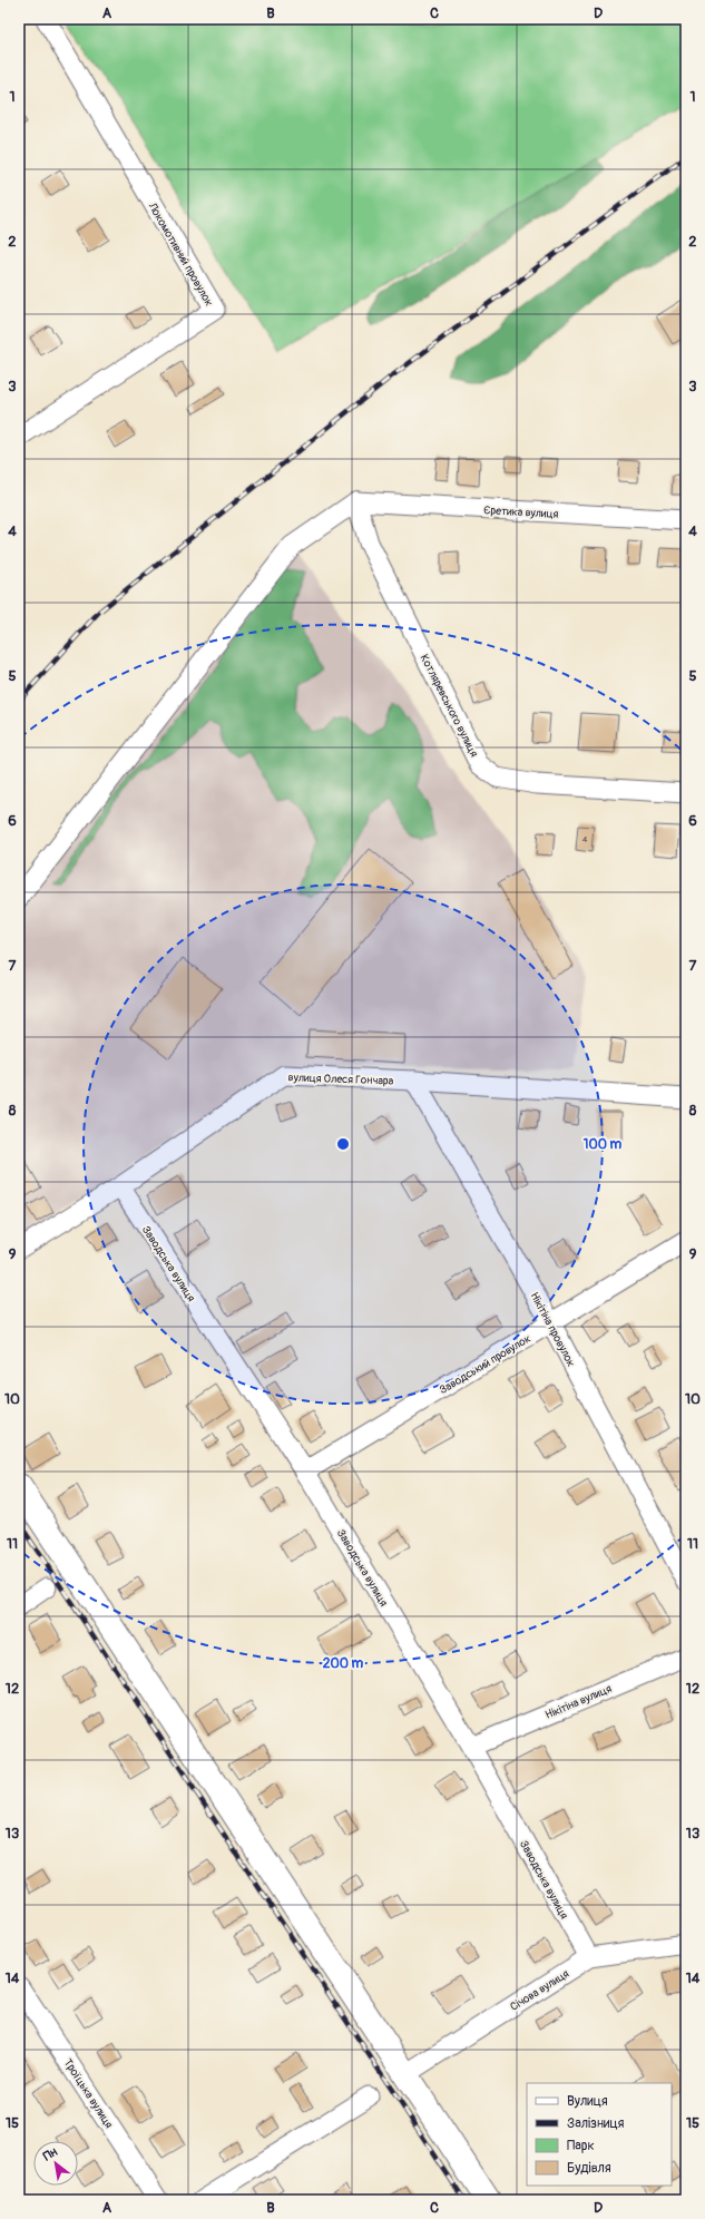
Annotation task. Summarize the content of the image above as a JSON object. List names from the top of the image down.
{
  "streets": {
    "street": [
      "Локомотивний провулок",
      "Єретика вулиця",
      "Котляревського вулиця",
      "вулиця Олеся Гончара",
      "Заводська вулиця",
      "Нікітіна провулок",
      "Заводський провулок",
      "Нікітіна вулиця",
      "Січова вулиця",
      "Троїцька вулиця"
    ]
  },
  "crossings": [
    ["Єретика вулиця", "Котляревського вулиця"],
    ["вулиця Олеся Гончара", "Заводська вулиця"],
    ["вулиця Олеся Гончара", "Нікітіна провулок"],
    ["Заводська вулиця", "Заводський провулок"],
    ["Заводська вулиця", "Нікітіна вулиця"],
    ["Заводська вулиця", "Січова вулиця"],
    ["Нікітіна провулок", "Заводський провулок"]
  ],
  "house_numbers": ["4"],
  "legend": [
    "Вулиця",
    "Залізниця",
    "Парк",
    "Будівля"
  ],
  "north": "top left",
  "grid": {
    "columns": [
      "A",
      "B",
      "C",
      "D"
    ],
    "rows": [
      "1",
      "2",
      "3",
      "4",
      "5",
      "6",
      "7",
      "8",
      "9",
      "10",
      "11",
      "12",
      "13",
      "14",
      "15"
    ]
  },
  "rings": ["100 m", "200 m"]
}
